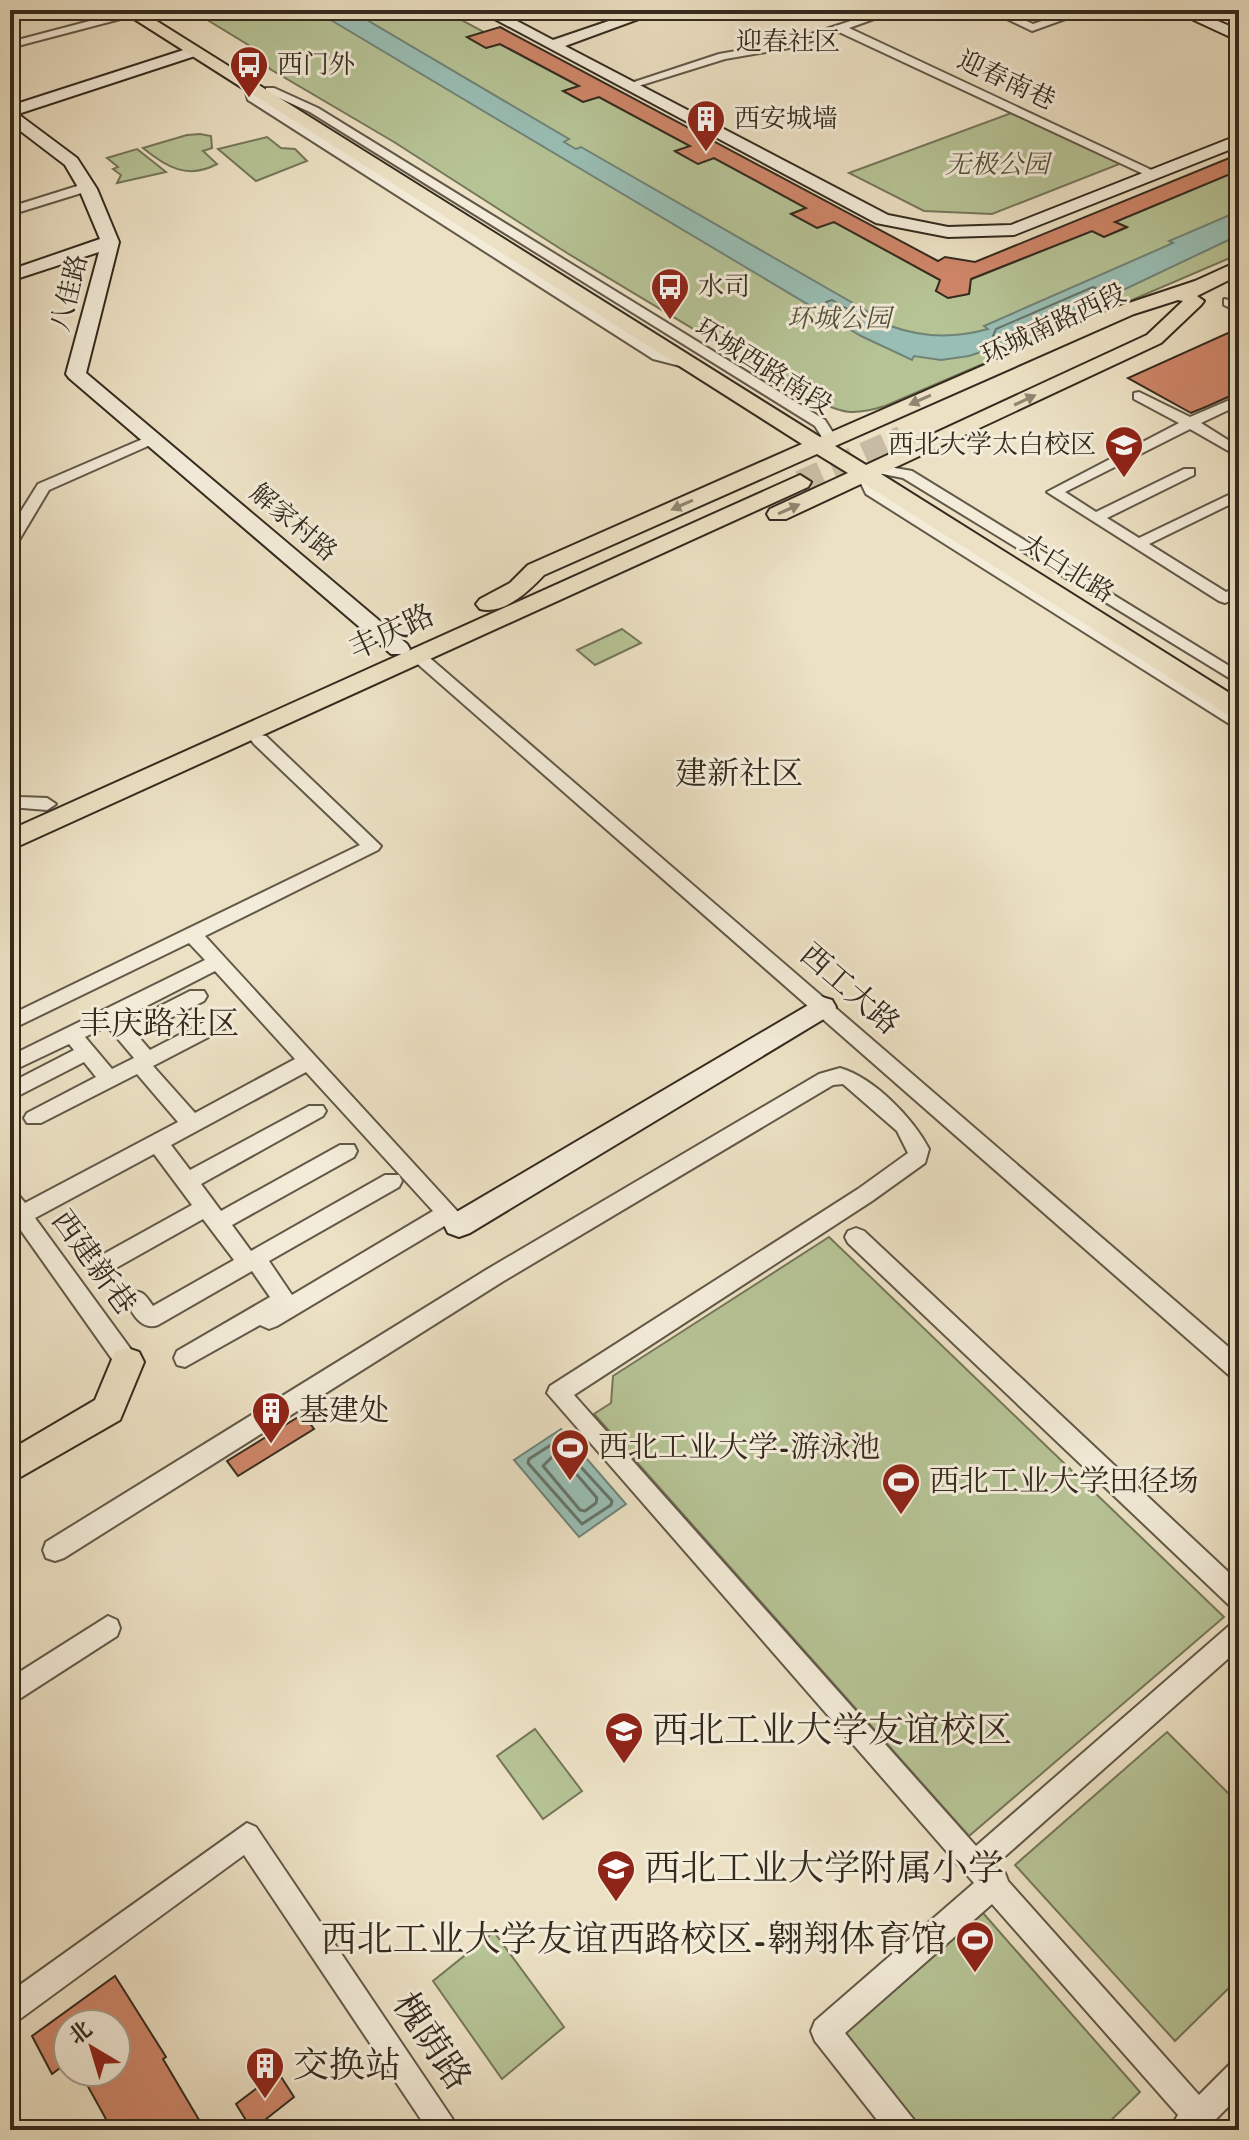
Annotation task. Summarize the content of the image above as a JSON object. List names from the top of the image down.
{
  "streets": {
    "main road": [
      "环城南路西段",
      "环城西路南段",
      "太白北路",
      "丰庆路"
    ],
    "street": [
      "迎春南巷",
      "八佳路",
      "解家村路",
      "西工大路",
      "西建新巷",
      "槐荫路"
    ]
  },
  "crossings": [
    ["八佳路", "环城西路南段"],
    ["八佳路", "解家村路"],
    ["解家村路", "丰庆路"],
    ["解家村路", "西工大路"],
    ["丰庆路", "西工大路"]
  ],
  "districts": ["迎春社区", "建新社区", "丰庆路社区"],
  "parks": ["无极公园", "环城公园"],
  "places": {
    "bus stop": ["西门外", "水司"],
    "building": ["西安城墙", "基建处", "交换站"],
    "school or university": ["西北大学太白校区", "西北工业大学友谊校区", "西北工业大学附属小学"],
    "sports": ["西北工业大学-游泳池", "西北工业大学田径场", "西北工业大学友谊西路校区-翱翔体育馆"]
  },
  "north": "top left"
}
